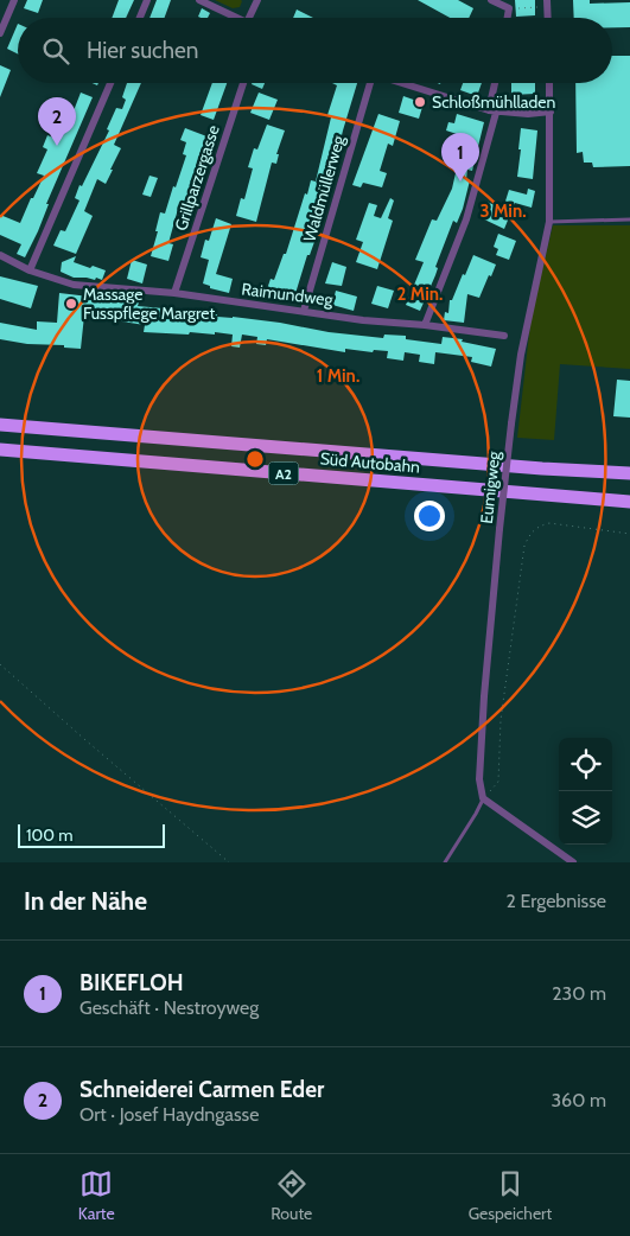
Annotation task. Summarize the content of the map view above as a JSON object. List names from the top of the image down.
{
  "streets": {
    "highway": ["Süd Autobahn", "A2"],
    "street": [
      "Grillparzergasse",
      "Waldmüllerweg",
      "Raimundweg",
      "Eumigweg"
    ]
  },
  "crossings": [
    ["Grillparzergasse", "Raimundweg"],
    ["Waldmüllerweg", "Raimundweg"]
  ],
  "places": ["Schloßmühlladen", "Massage Fusspflege Margret"],
  "scale_bar": "100 m",
  "page": {
    "search": "Hier suchen",
    "pins": ["2", "1"],
    "scale": "100 m",
    "heading": ["In der Nähe", "2 Ergebnisse"],
    "list": [
      {
        "mark": "1",
        "name": "BIKEFLOH",
        "note": "Geschäft · Nestroyweg",
        "value": "230 m"
      },
      {
        "mark": "2",
        "name": "Schneiderei Carmen Eder",
        "note": "Ort · Josef Haydngasse",
        "value": "360 m"
      }
    ],
    "nav": ["Karte", "Route", "Gespeichert"]
  },
  "rings": ["3 Min.", "2 Min.", "1 Min."]
}
